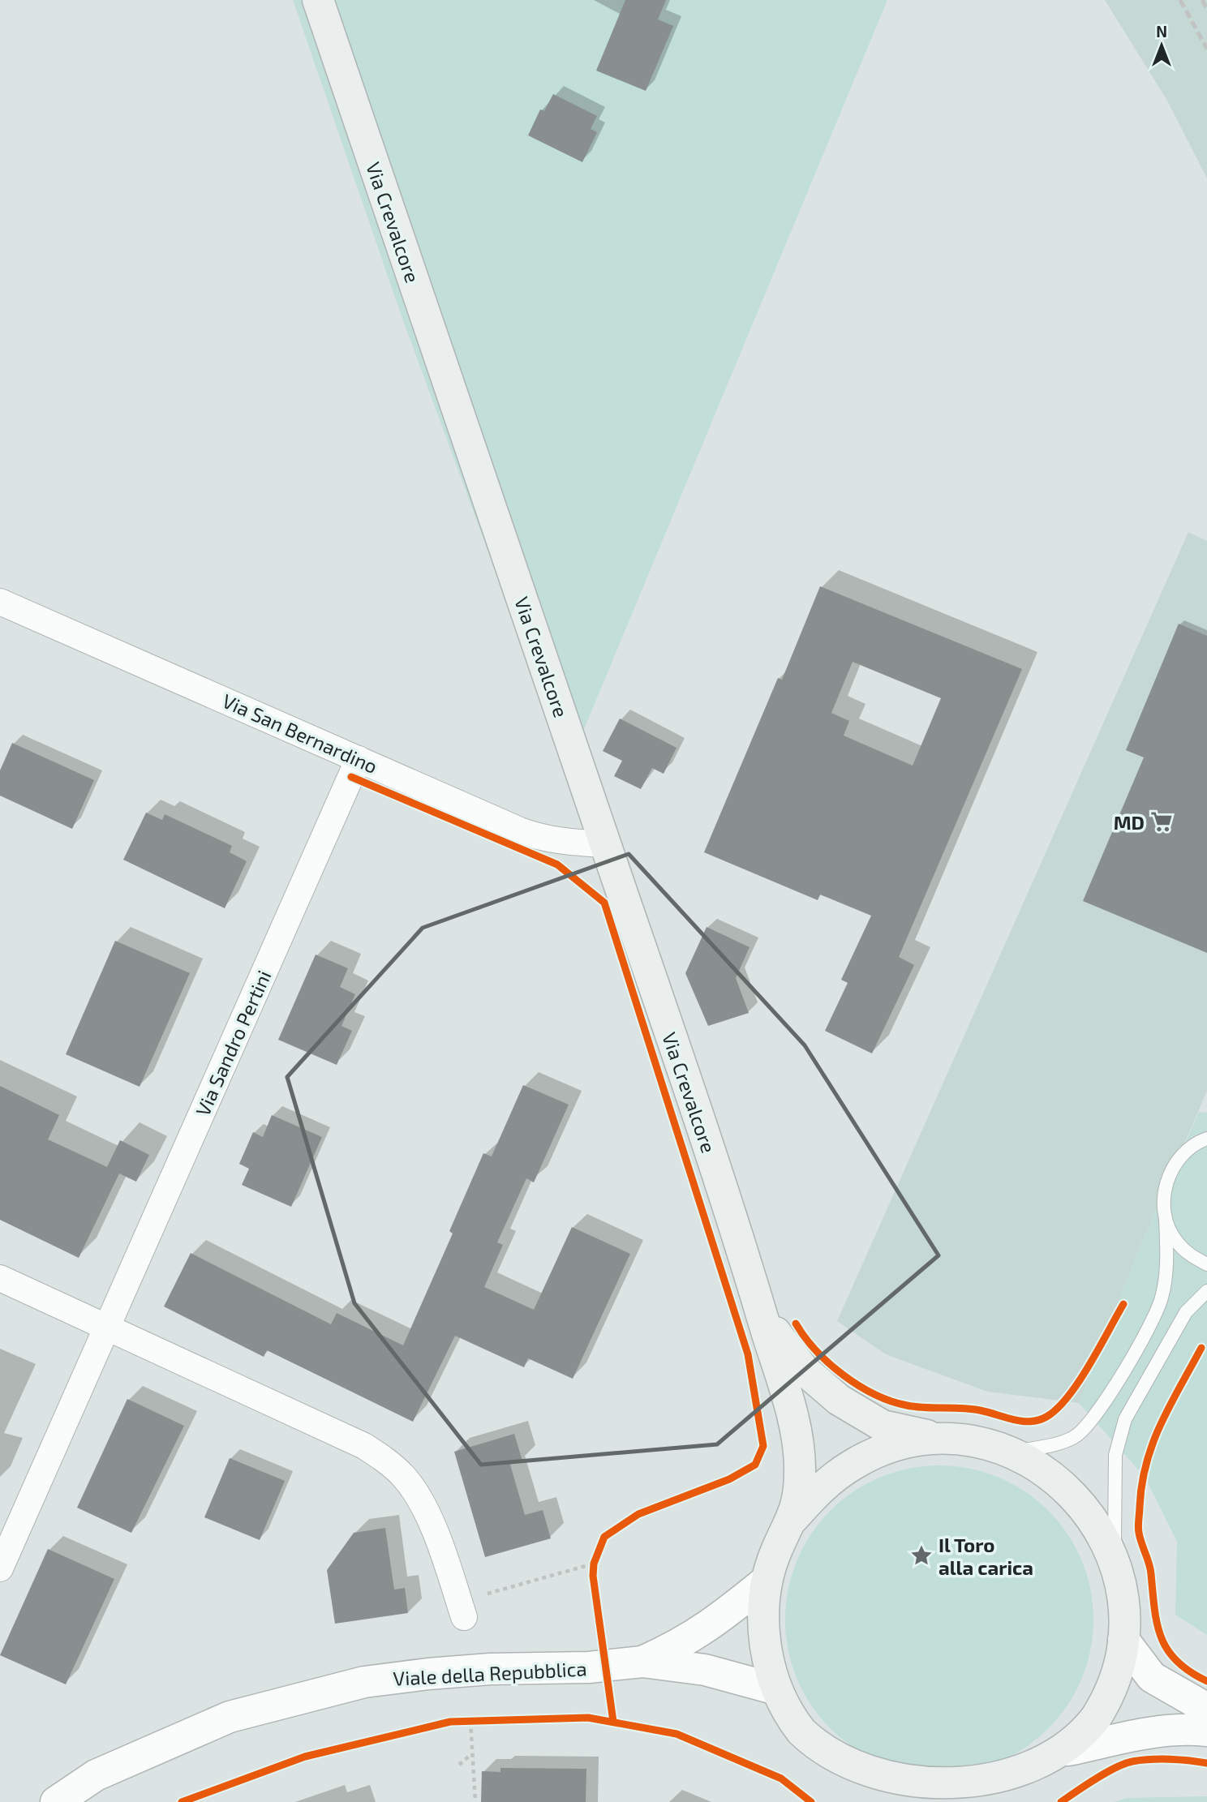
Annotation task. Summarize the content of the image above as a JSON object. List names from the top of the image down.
{
  "streets": {
    "main road": ["Via Crevalcore"],
    "street": ["Via San Bernardino", "Via Sandro Pertini", "Viale della Repubblica"]
  },
  "crossings": [
    ["Via Crevalcore", "Via San Bernardino"],
    ["Via Crevalcore", "Viale della Repubblica"],
    ["Via San Bernardino", "Via Sandro Pertini"]
  ],
  "places": {
    "supermarket": ["MD"],
    "place": ["Il Toro alla carica"]
  },
  "north": "top"
}
